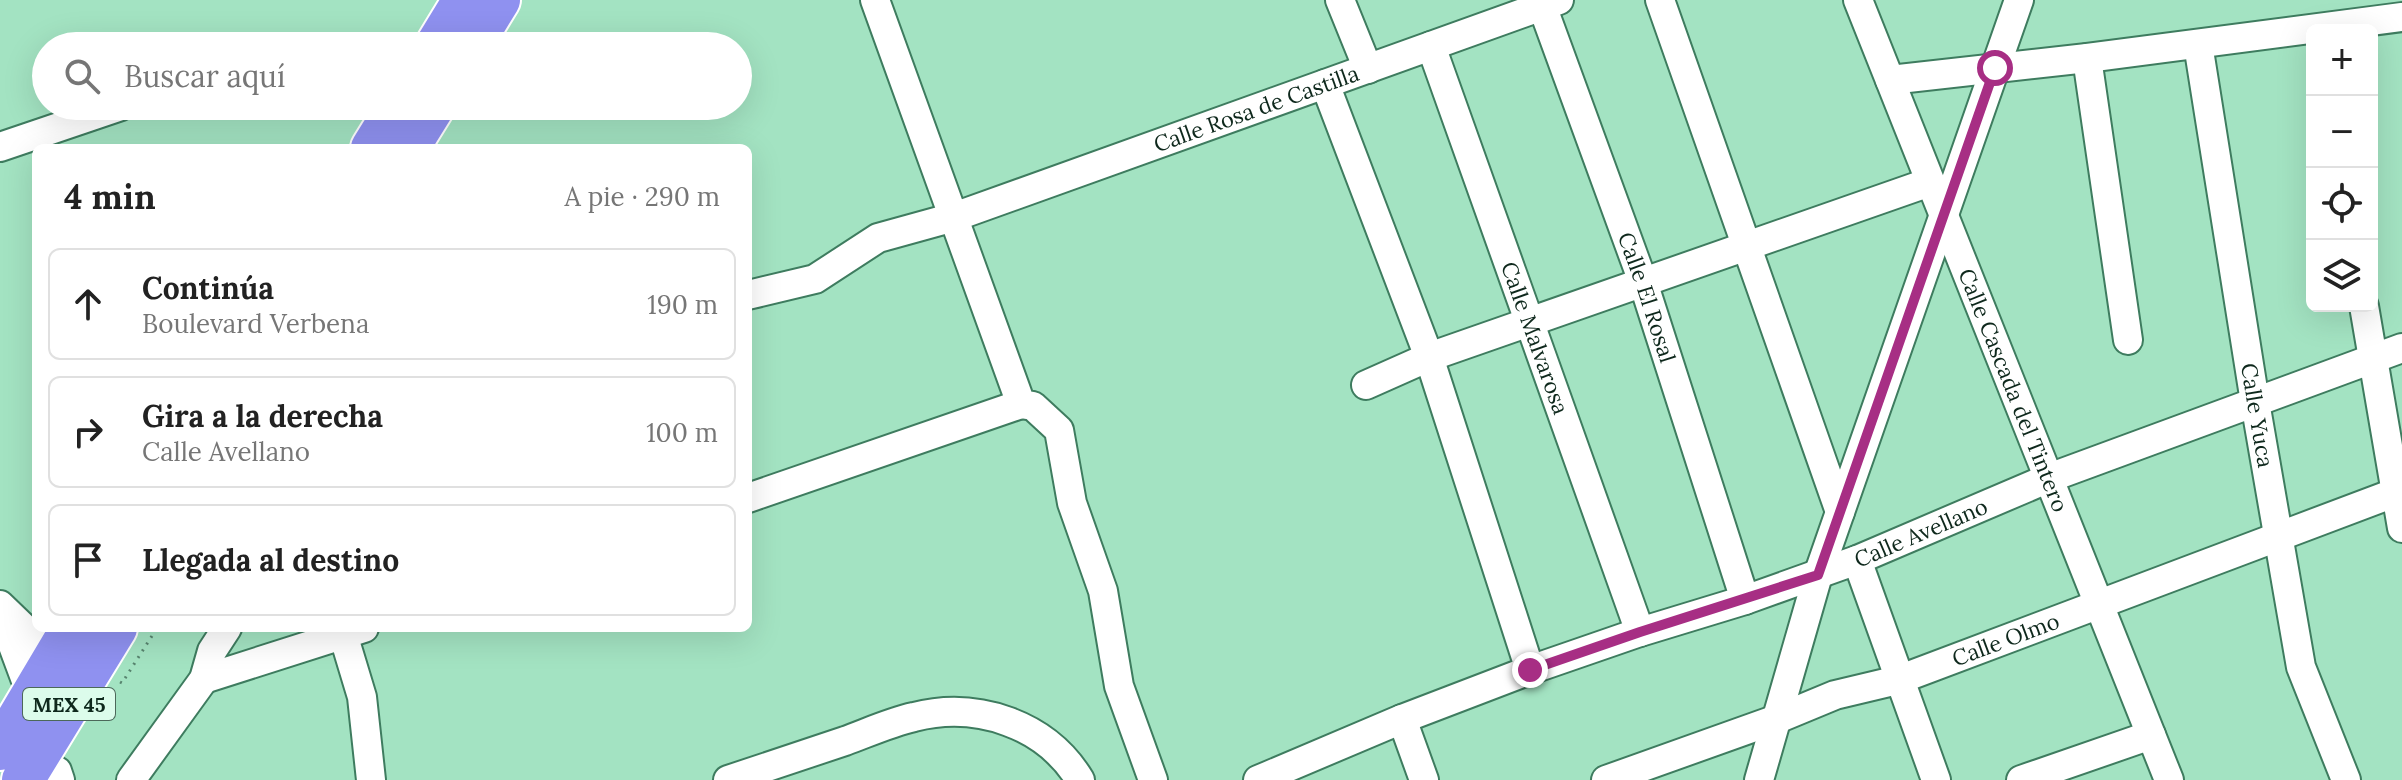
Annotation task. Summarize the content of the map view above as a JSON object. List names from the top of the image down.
{
  "streets": {
    "highway": ["MEX 45"],
    "street": [
      "Calle Rosa de Castilla",
      "Calle El Rosal",
      "Calle Malvarosa",
      "Calle Cascada del Tintero",
      "Calle Yuca",
      "Calle Avellano",
      "Calle Olmo"
    ]
  },
  "crossings": [
    ["Calle Rosa de Castilla", "Calle El Rosal"],
    ["Calle Rosa de Castilla", "Calle Malvarosa"],
    ["Calle El Rosal", "Calle Avellano"],
    ["Calle Malvarosa", "Calle Avellano"],
    ["Calle Cascada del Tintero", "Calle Avellano"],
    ["Calle Cascada del Tintero", "Calle Olmo"],
    ["Calle Yuca", "Calle Avellano"],
    ["Calle Yuca", "Calle Olmo"]
  ],
  "page": {
    "map_buttons": ["+", "−"],
    "search": "Buscar aquí",
    "heading": ["4 min", "A pie · 290 m"],
    "list": [
      ["Continúa", "Boulevard Verbena", "190 m"],
      ["Gira a la derecha", "Calle Avellano", "100 m"],
      "Llegada al destino"
    ]
  }
}
